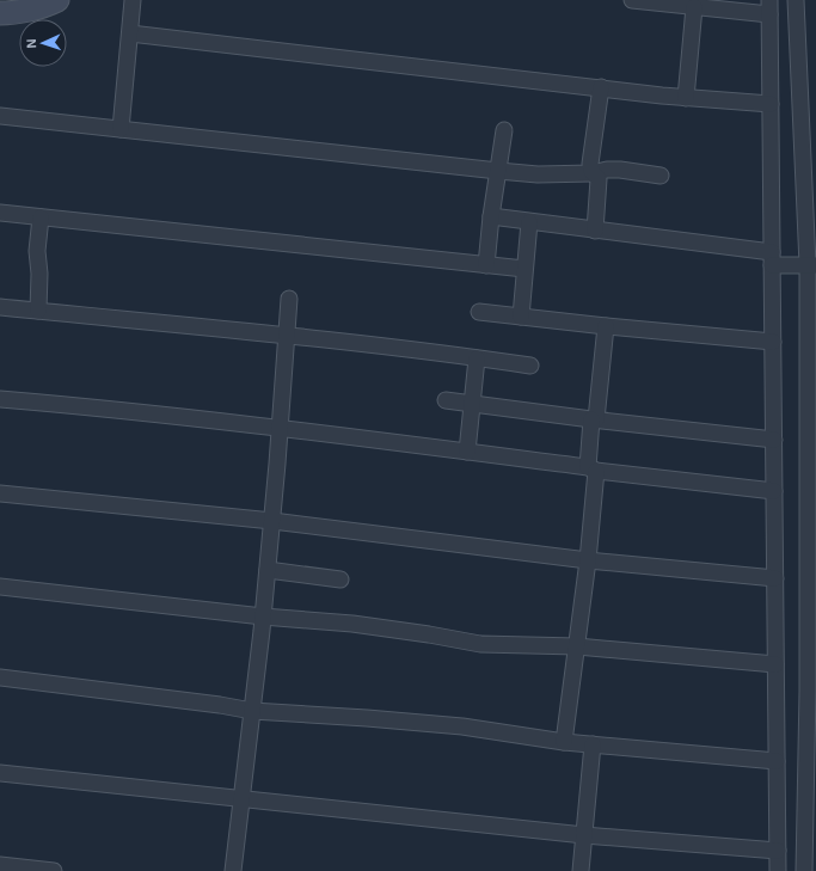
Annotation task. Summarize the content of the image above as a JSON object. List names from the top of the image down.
{
  "north": "left"
}
